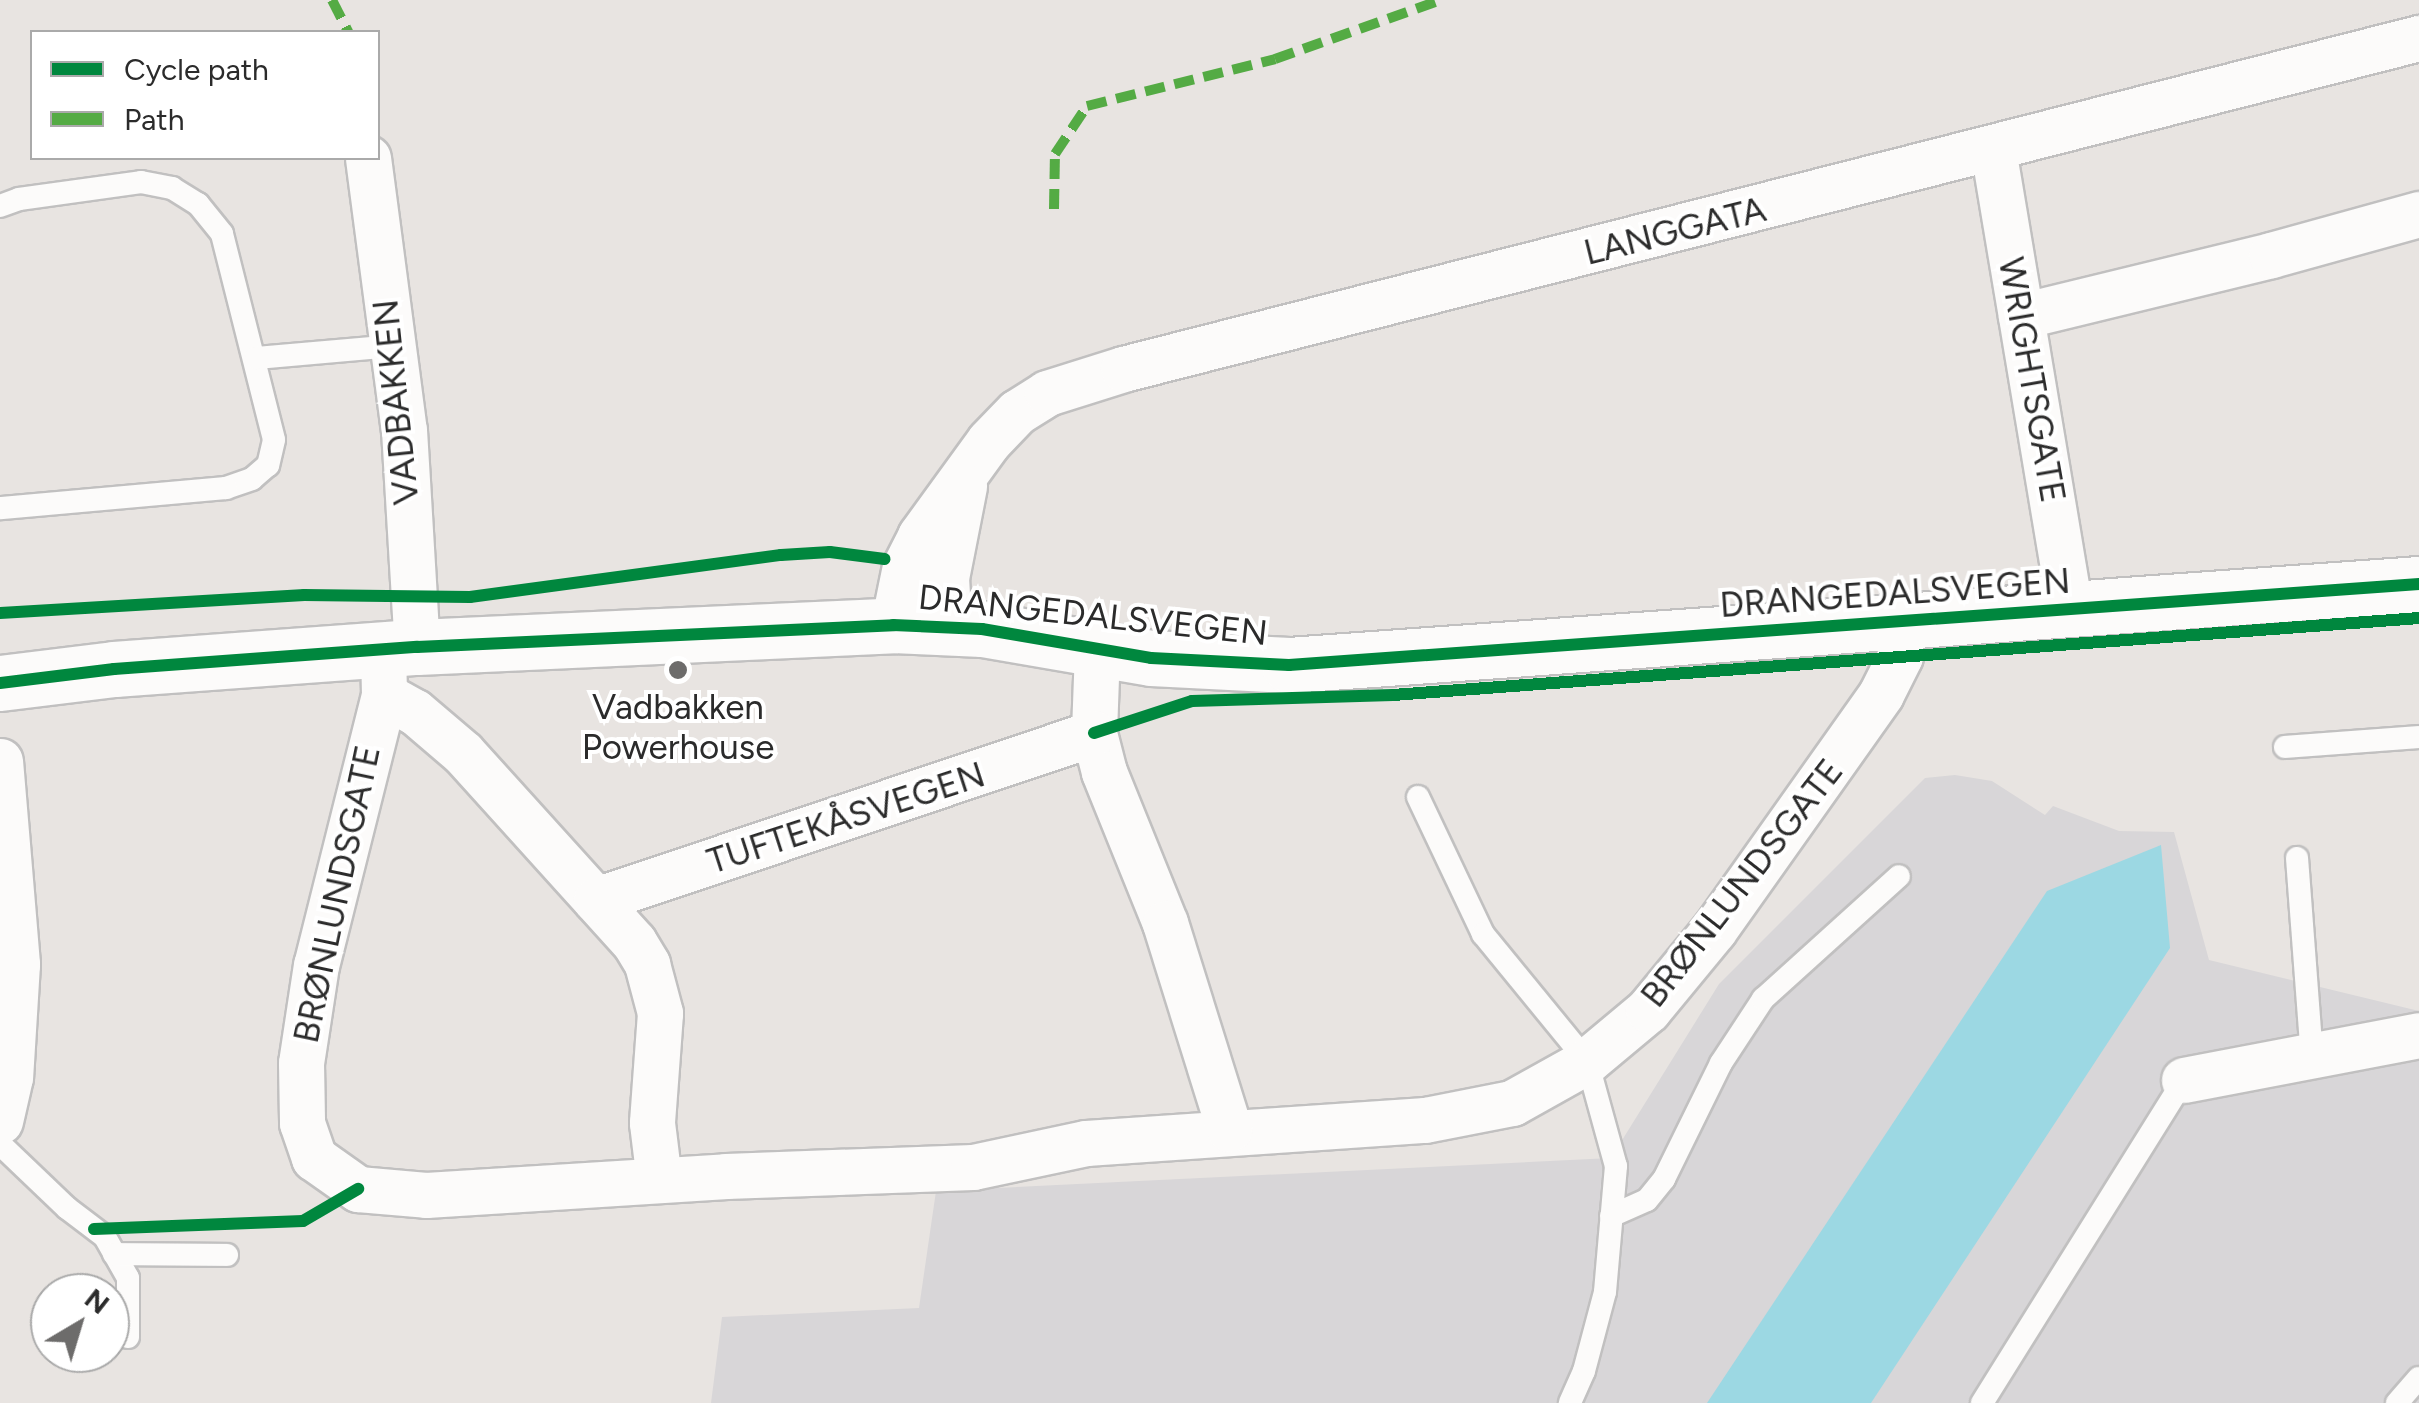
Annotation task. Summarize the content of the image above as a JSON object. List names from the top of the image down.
{
  "streets": {
    "street": [
      "LANGGATA",
      "WRIGHTSGATE",
      "VADBAKKEN",
      "DRANGEDALSVEGEN",
      "TUFTEKÅSVEGEN",
      "BRØNLUNDSGATE"
    ]
  },
  "crossings": [
    ["LANGGATA", "WRIGHTSGATE"],
    ["LANGGATA", "DRANGEDALSVEGEN"],
    ["WRIGHTSGATE", "DRANGEDALSVEGEN"],
    ["VADBAKKEN", "DRANGEDALSVEGEN"],
    ["VADBAKKEN", "BRØNLUNDSGATE"],
    ["DRANGEDALSVEGEN", "BRØNLUNDSGATE"],
    ["TUFTEKÅSVEGEN", "BRØNLUNDSGATE"]
  ],
  "places": ["Vadbakken Powerhouse"],
  "legend": ["Cycle path", "Path"],
  "north": "top right"
}
